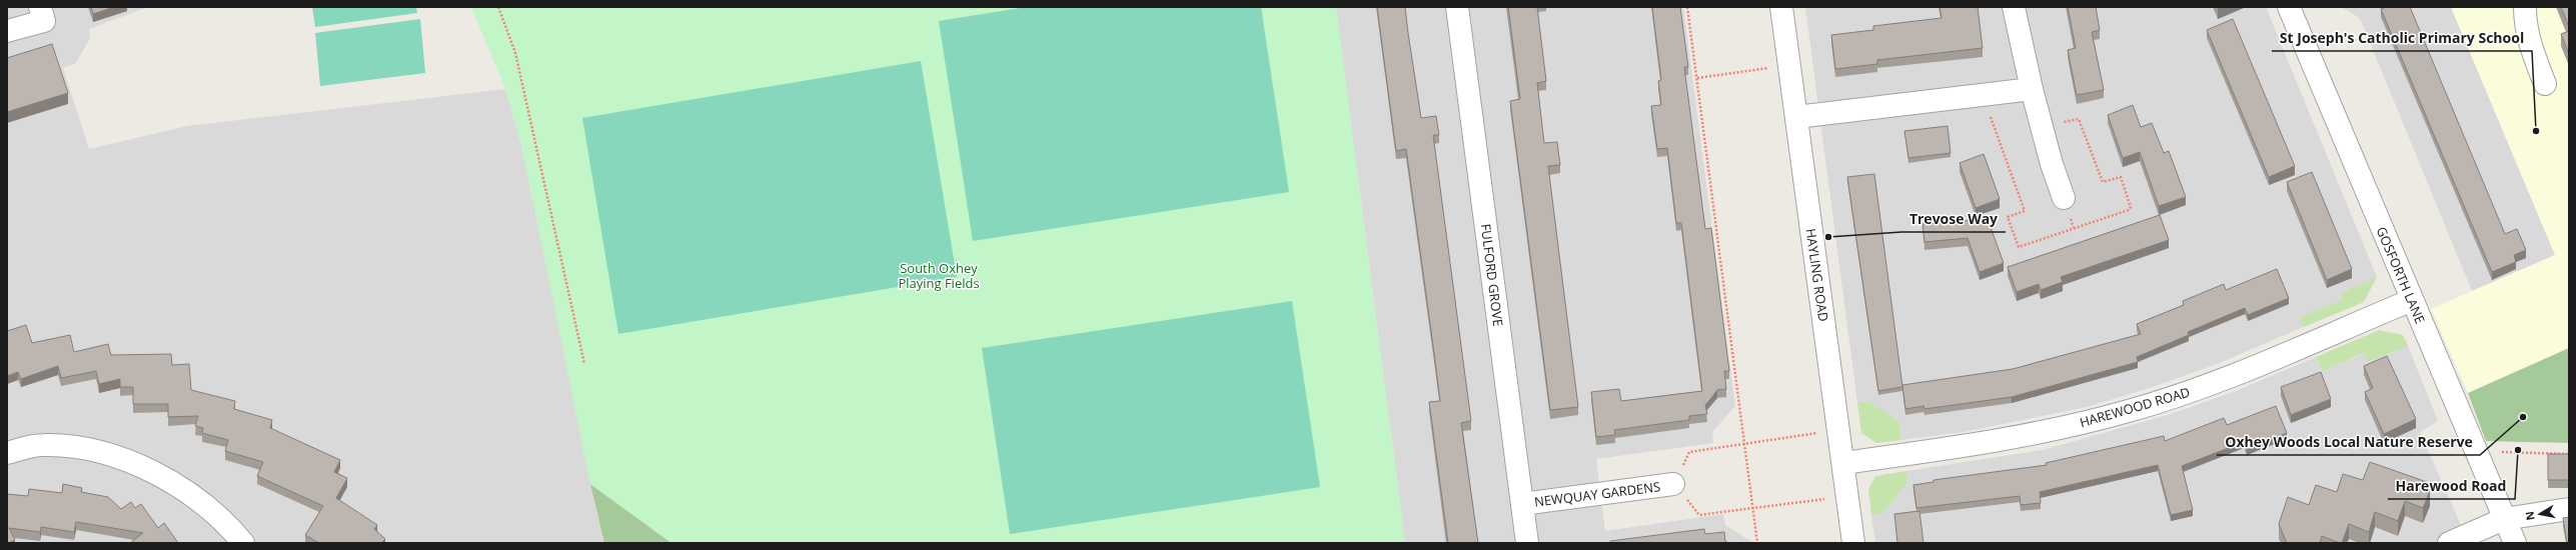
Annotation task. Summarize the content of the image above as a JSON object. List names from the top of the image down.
{
  "streets": {
    "street": [
      "FULFORD GROVE",
      "HAYLING ROAD",
      "GOSFORTH LANE",
      "HAREWOOD ROAD",
      "NEWQUAY GARDENS"
    ]
  },
  "crossings": [
    ["FULFORD GROVE", "NEWQUAY GARDENS"],
    ["HAYLING ROAD", "HAREWOOD ROAD"],
    ["GOSFORTH LANE", "HAREWOOD ROAD"]
  ],
  "parks": ["South Oxhey Playing Fields"],
  "places": [
    "St Joseph's Catholic Primary School",
    "Trevose Way",
    "Oxhey Woods Local Nature Reserve",
    "Harewood Road"
  ],
  "north": "left"
}
